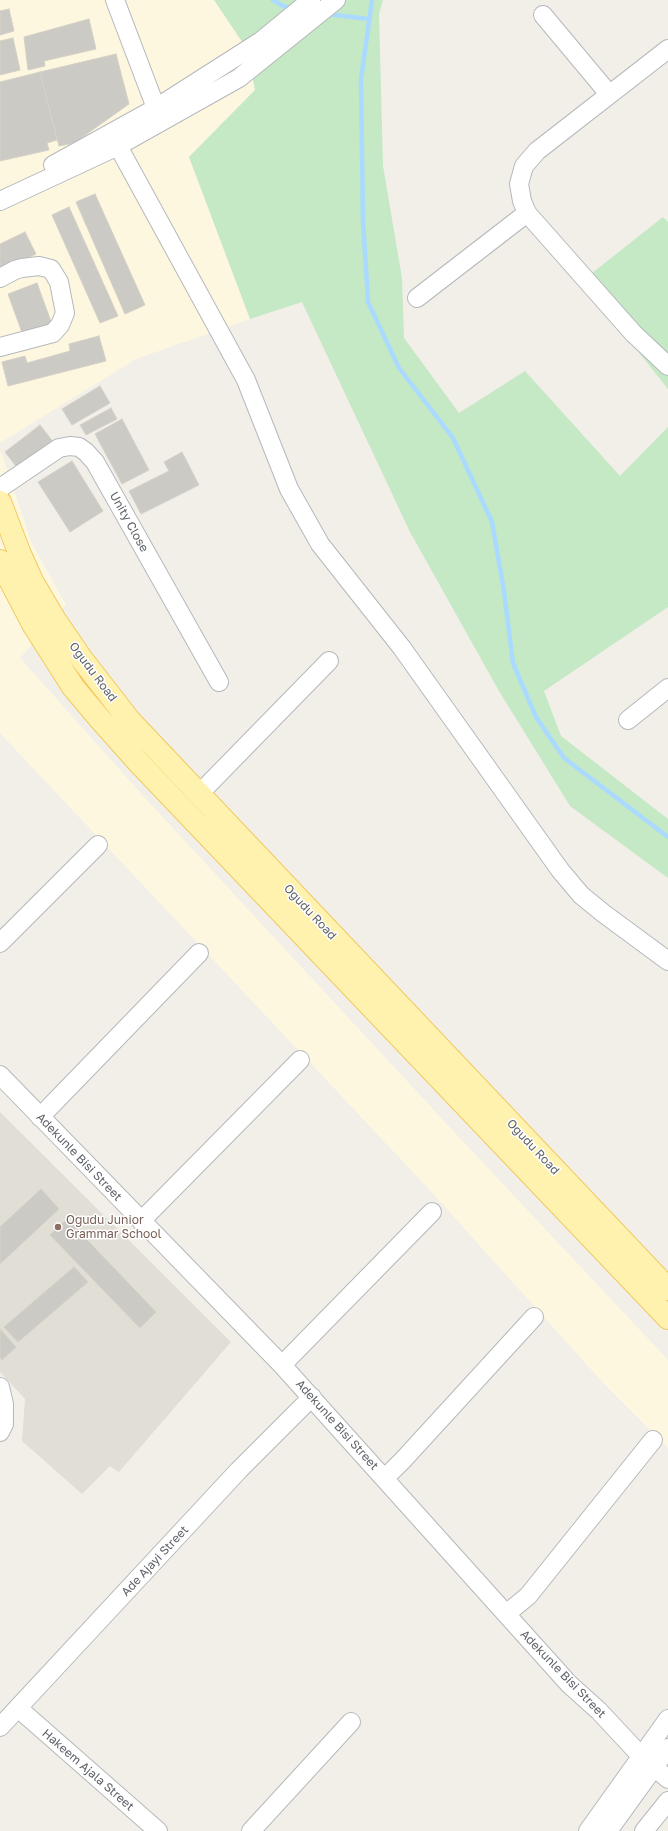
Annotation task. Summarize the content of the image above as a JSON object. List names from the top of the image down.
{
  "streets": {
    "main road": ["Ogudu Road"],
    "street": [
      "Unity Close",
      "Adekunle Bisi Street",
      "Ade Ajayi Street",
      "Hakeem Ajala Street"
    ]
  },
  "crossings": [
    ["Adekunle Bisi Street", "Ade Ajayi Street"],
    ["Ade Ajayi Street", "Hakeem Ajala Street"]
  ],
  "places": ["Ogudu Junior Grammar School"]
}
